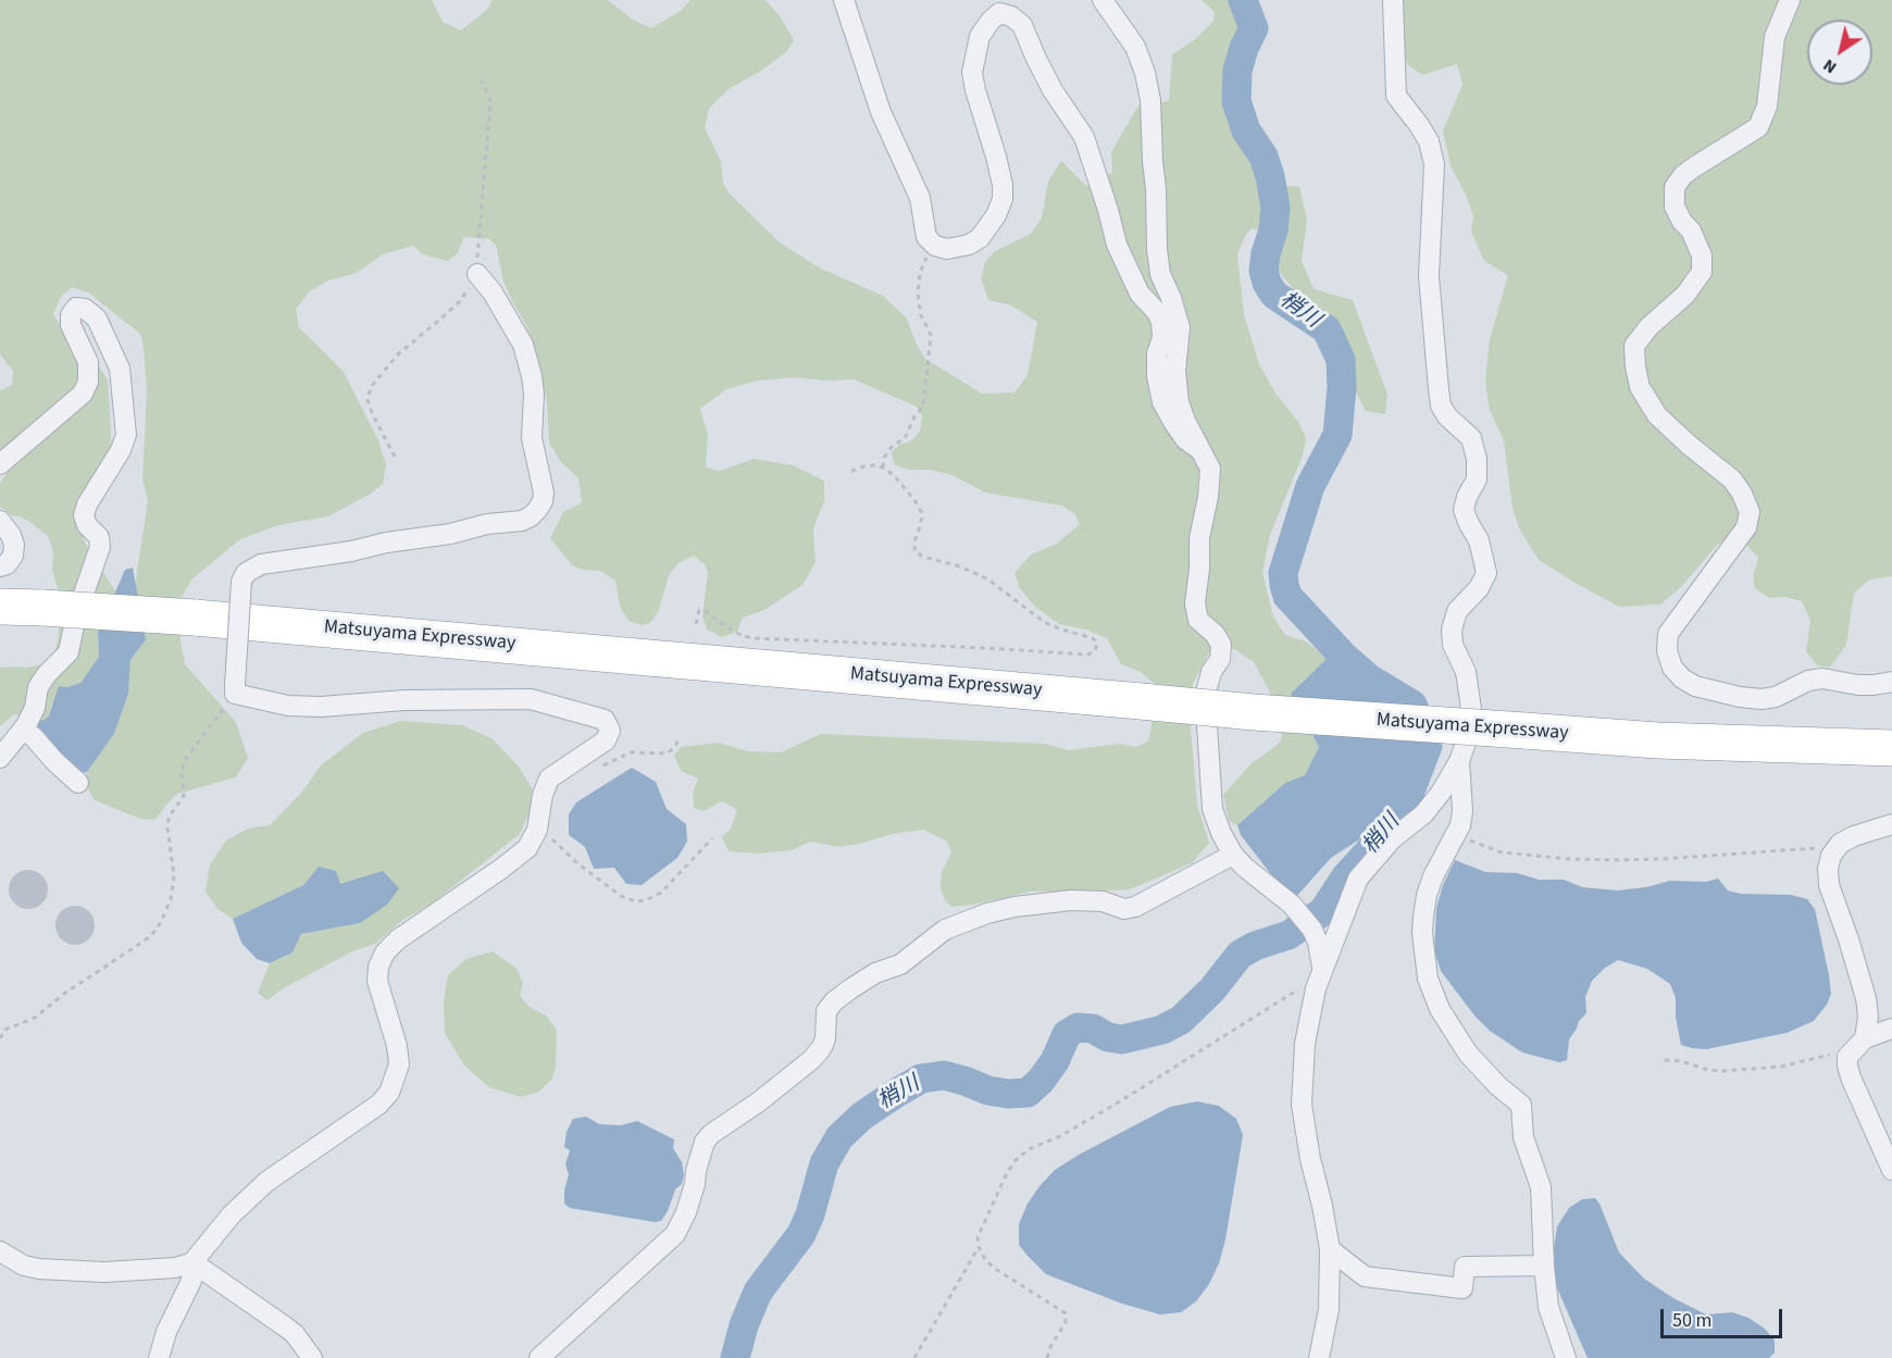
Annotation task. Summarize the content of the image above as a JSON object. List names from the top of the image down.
{
  "streets": {
    "highway": ["Matsuyama Expressway"]
  },
  "water": ["梢川"],
  "scale_bar": "50 m",
  "north": "bottom left"
}
